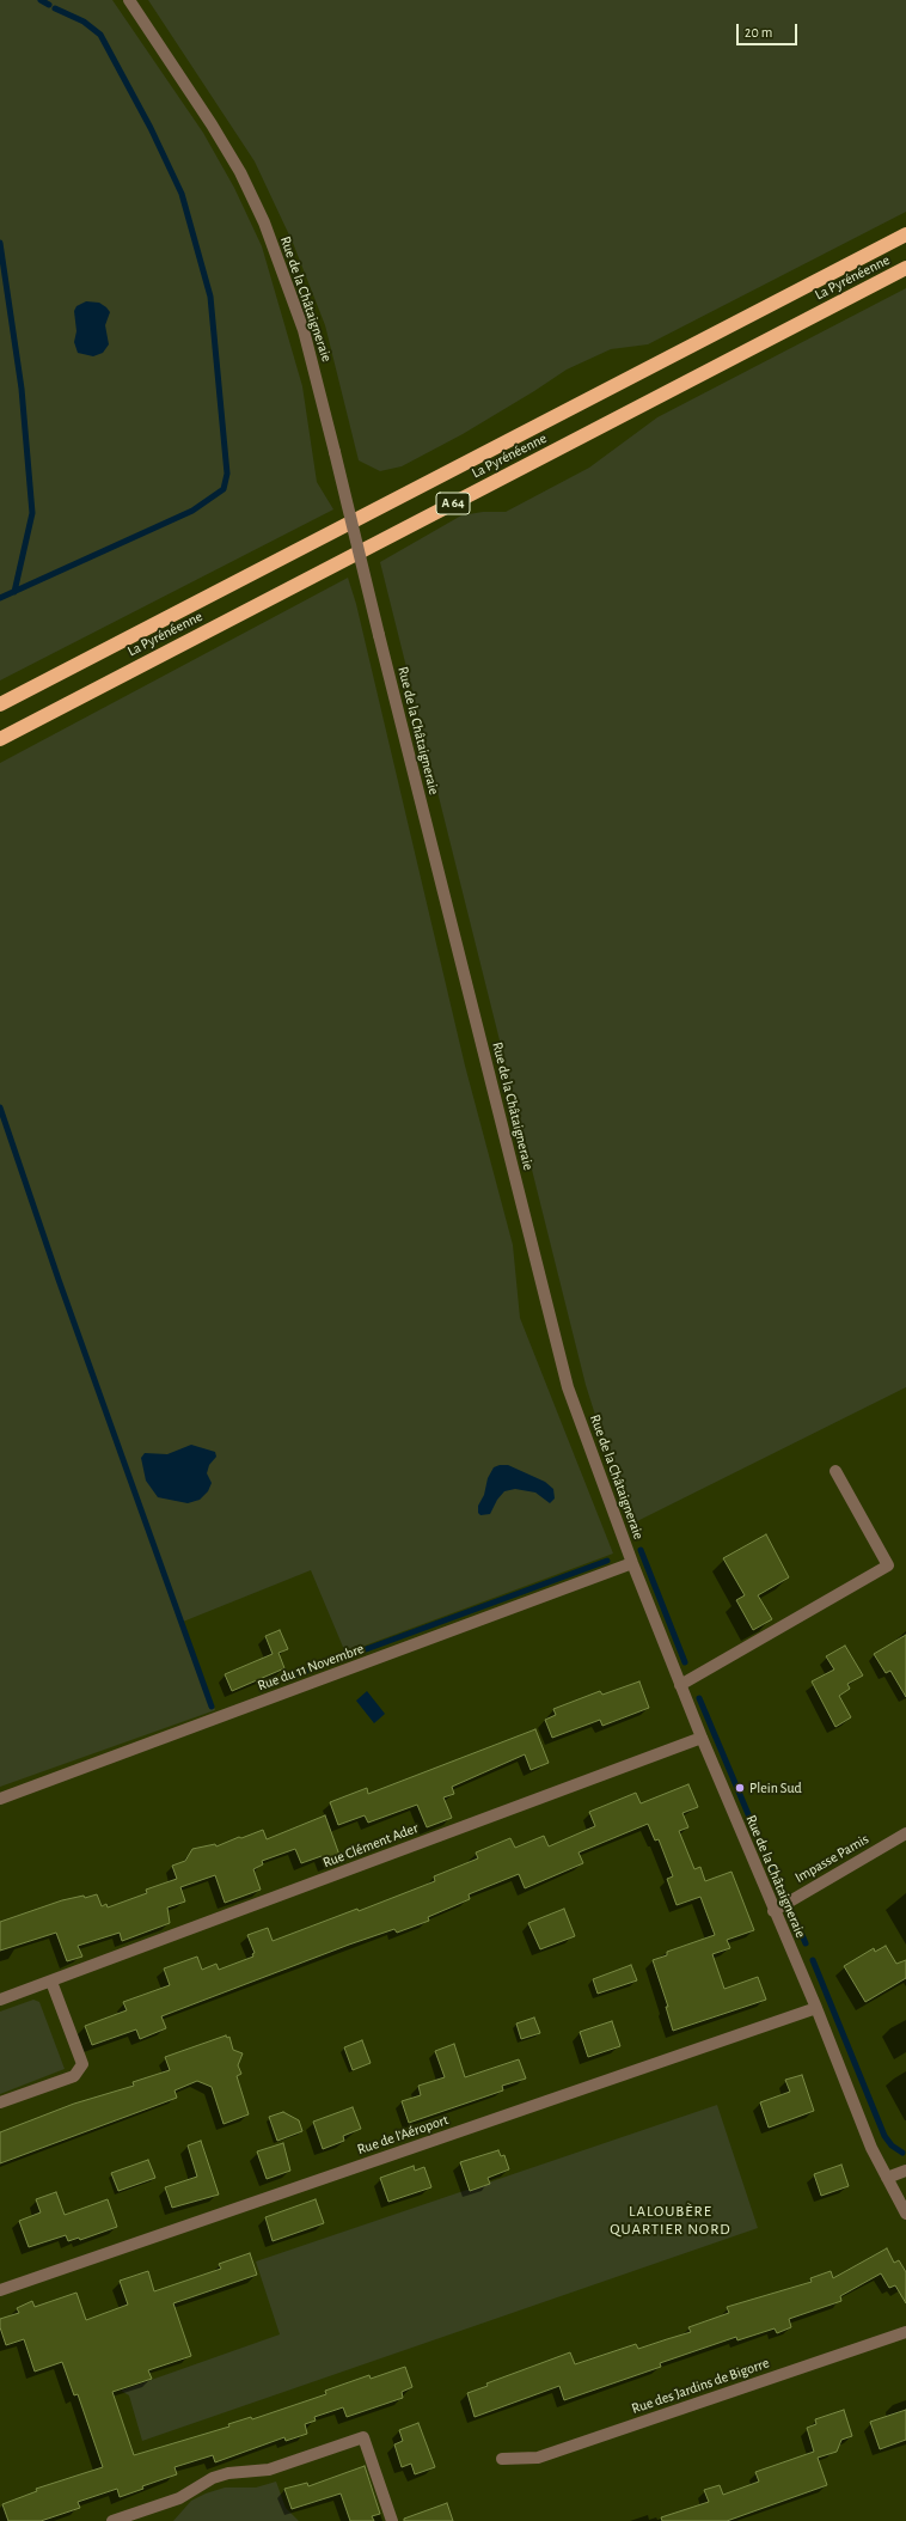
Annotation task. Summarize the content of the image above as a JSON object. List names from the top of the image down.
{
  "streets": {
    "highway": ["La Pyrénéenne", "A 64"],
    "street": [
      "Rue de la Châtaigneraie",
      "Rue du 11 Novembre",
      "Rue Clément Ader",
      "Impasse Pamis",
      "Rue de l'Aéroport",
      "Rue des Jardins de Bigorre"
    ]
  },
  "crossings": [
    ["Rue de la Châtaigneraie", "Rue du 11 Novembre"],
    ["Rue de la Châtaigneraie", "Rue Clément Ader"],
    ["Rue de la Châtaigneraie", "Impasse Pamis"],
    ["Rue de la Châtaigneraie", "Rue de l'Aéroport"]
  ],
  "districts": ["LALOUBÈRE QUARTIER NORD"],
  "places": ["Plein Sud"],
  "scale_bar": "20 m"
}
